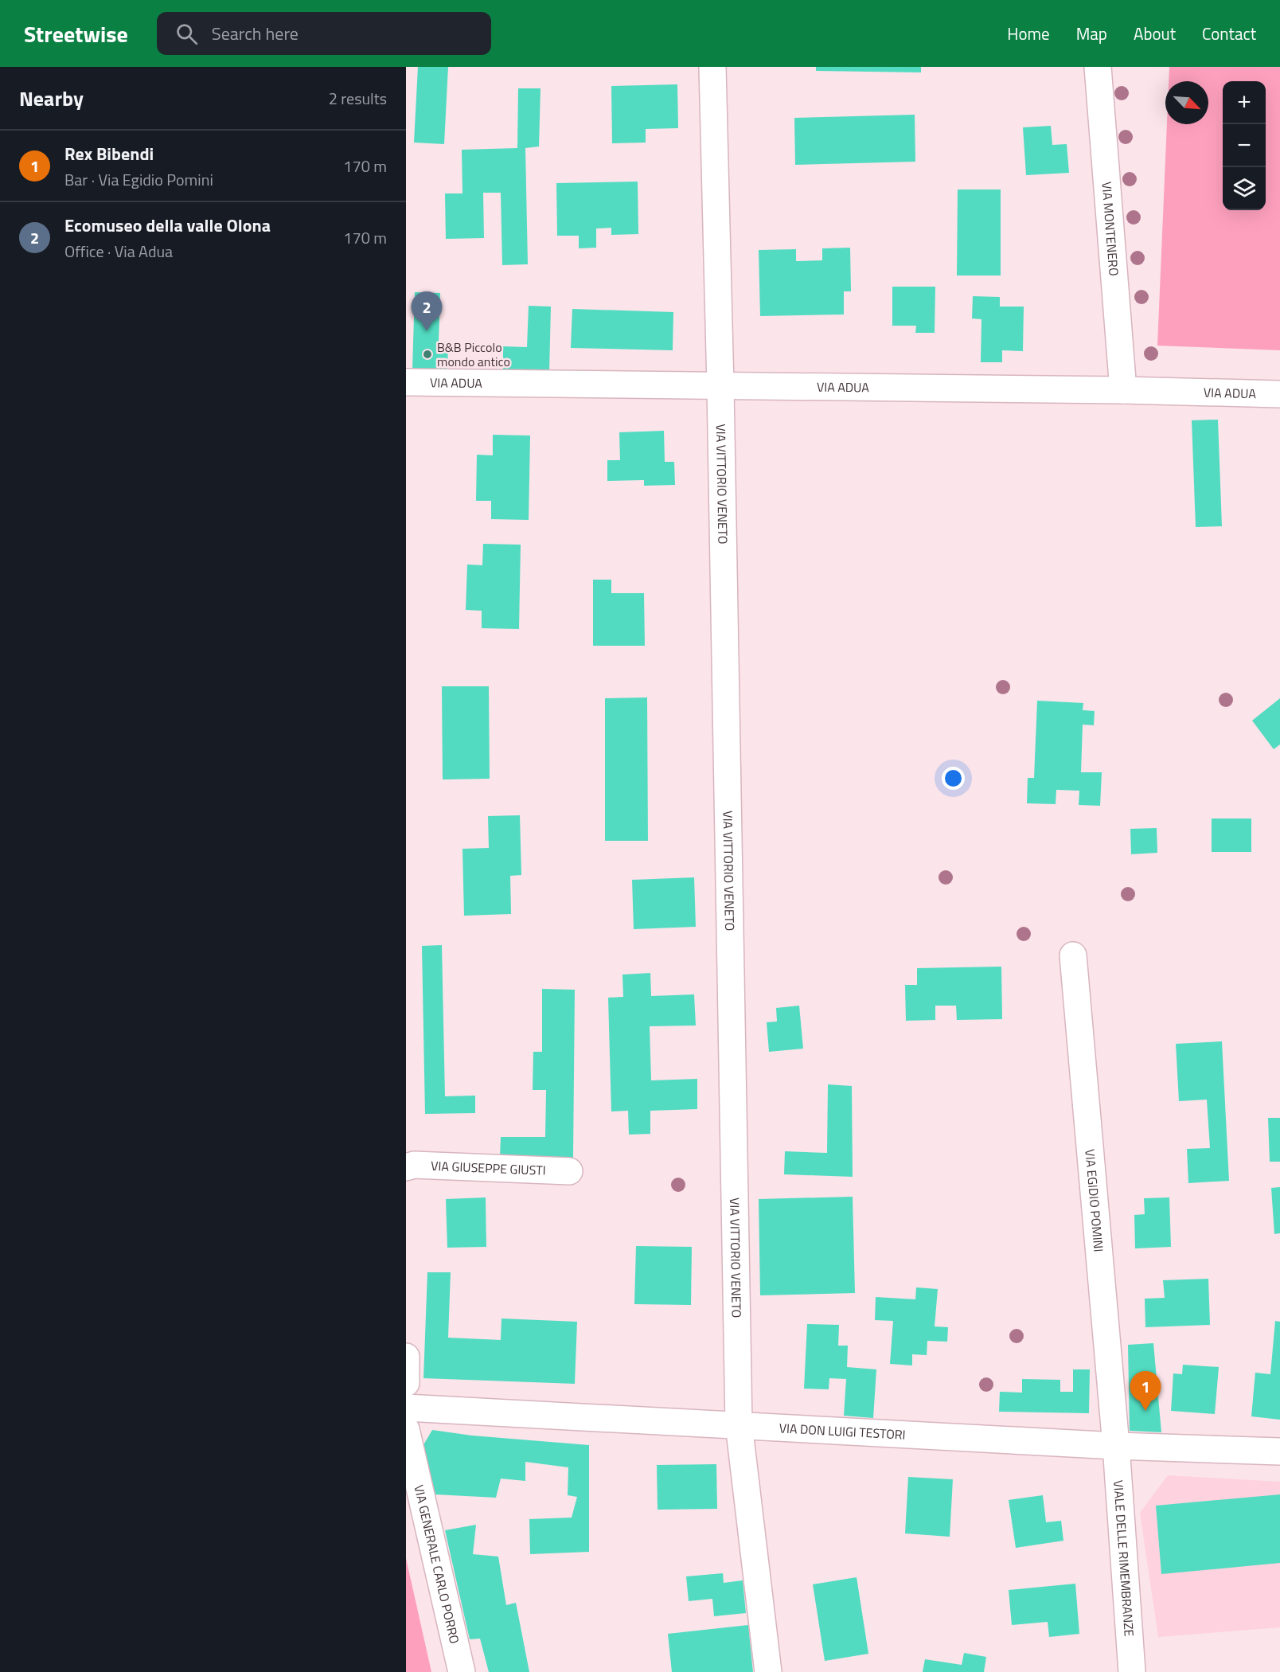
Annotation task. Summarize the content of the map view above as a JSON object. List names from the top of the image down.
{
  "streets": {
    "street": [
      "VIA MONTENERO",
      "VIA ADUA",
      "VIA VITTORIO VENETO",
      "VIA GIUSEPPE GIUSTI",
      "VIA EGIDIO POMINI",
      "VIA DON LUIGI TESTORI",
      "VIALE DELLE RIMEMBRANZE",
      "VIA GENERALE CARLO PORRO"
    ]
  },
  "crossings": [
    ["VIA MONTENERO", "VIA ADUA"],
    ["VIA ADUA", "VIA VITTORIO VENETO"],
    ["VIA VITTORIO VENETO", "VIA DON LUIGI TESTORI"],
    ["VIA EGIDIO POMINI", "VIA DON LUIGI TESTORI"],
    ["VIA EGIDIO POMINI", "VIALE DELLE RIMEMBRANZE"],
    ["VIA DON LUIGI TESTORI", "VIALE DELLE RIMEMBRANZE"]
  ],
  "places": ["B&B Piccolo mondo antico"],
  "north": "bottom right",
  "page": {
    "header": "Streetwise",
    "search": "Search here",
    "nav": [
      "Home",
      "Map",
      "About",
      "Contact"
    ],
    "heading": ["Nearby", "2 results"],
    "map_buttons": ["+", "−"],
    "list": [
      {
        "mark": "1",
        "name": "Rex Bibendi",
        "note": "Bar · Via Egidio Pomini",
        "value": "170 m"
      },
      {
        "mark": "2",
        "name": "Ecomuseo della valle Olona",
        "note": "Office · Via Adua",
        "value": "170 m"
      }
    ],
    "pins": ["2", "1"]
  }
}
